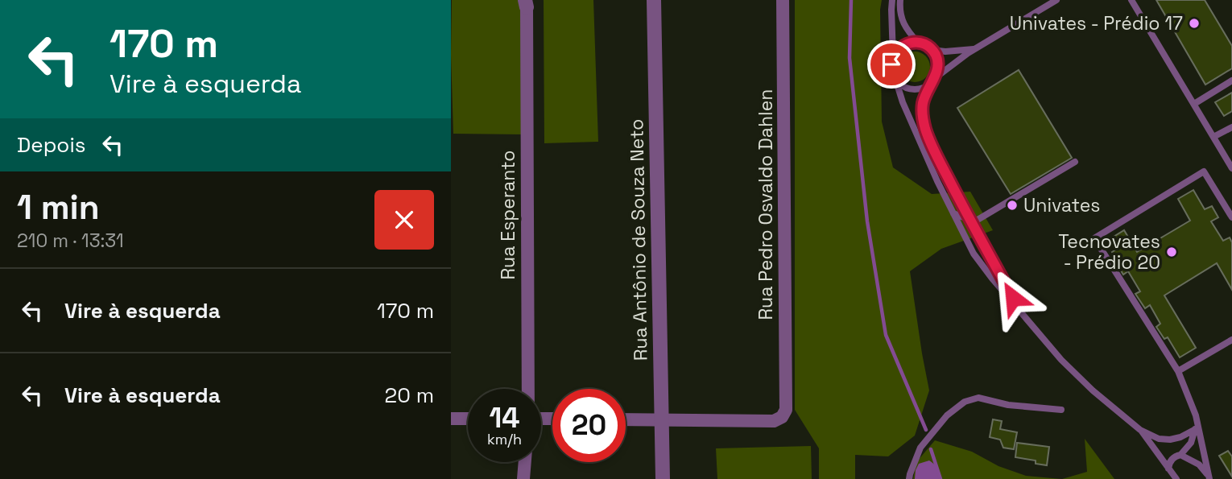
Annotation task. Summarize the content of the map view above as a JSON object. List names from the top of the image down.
{
  "streets": {
    "street": ["Rua Pedro Osvaldo Dahlen", "Rua Esperanto", "Rua Antônio de Souza Neto"]
  },
  "crossings": [
    ["Rua Pedro Osvaldo Dahlen", "Rua Antônio de Souza Neto"]
  ],
  "places": ["Univates - Prédio 17", "Univates", "Tecnovates - Prédio 20"],
  "page": {
    "turn": ["170 m", "Vire à esquerda"],
    "then": "Depois",
    "heading": ["1 min", "210 m · 13:31"],
    "list": [
      {
        "name": "Vire à esquerda",
        "value": "170 m"
      },
      {
        "name": "Vire à esquerda",
        "value": "20 m"
      }
    ],
    "speed": "14 km/h",
    "limit": "20"
  }
}
